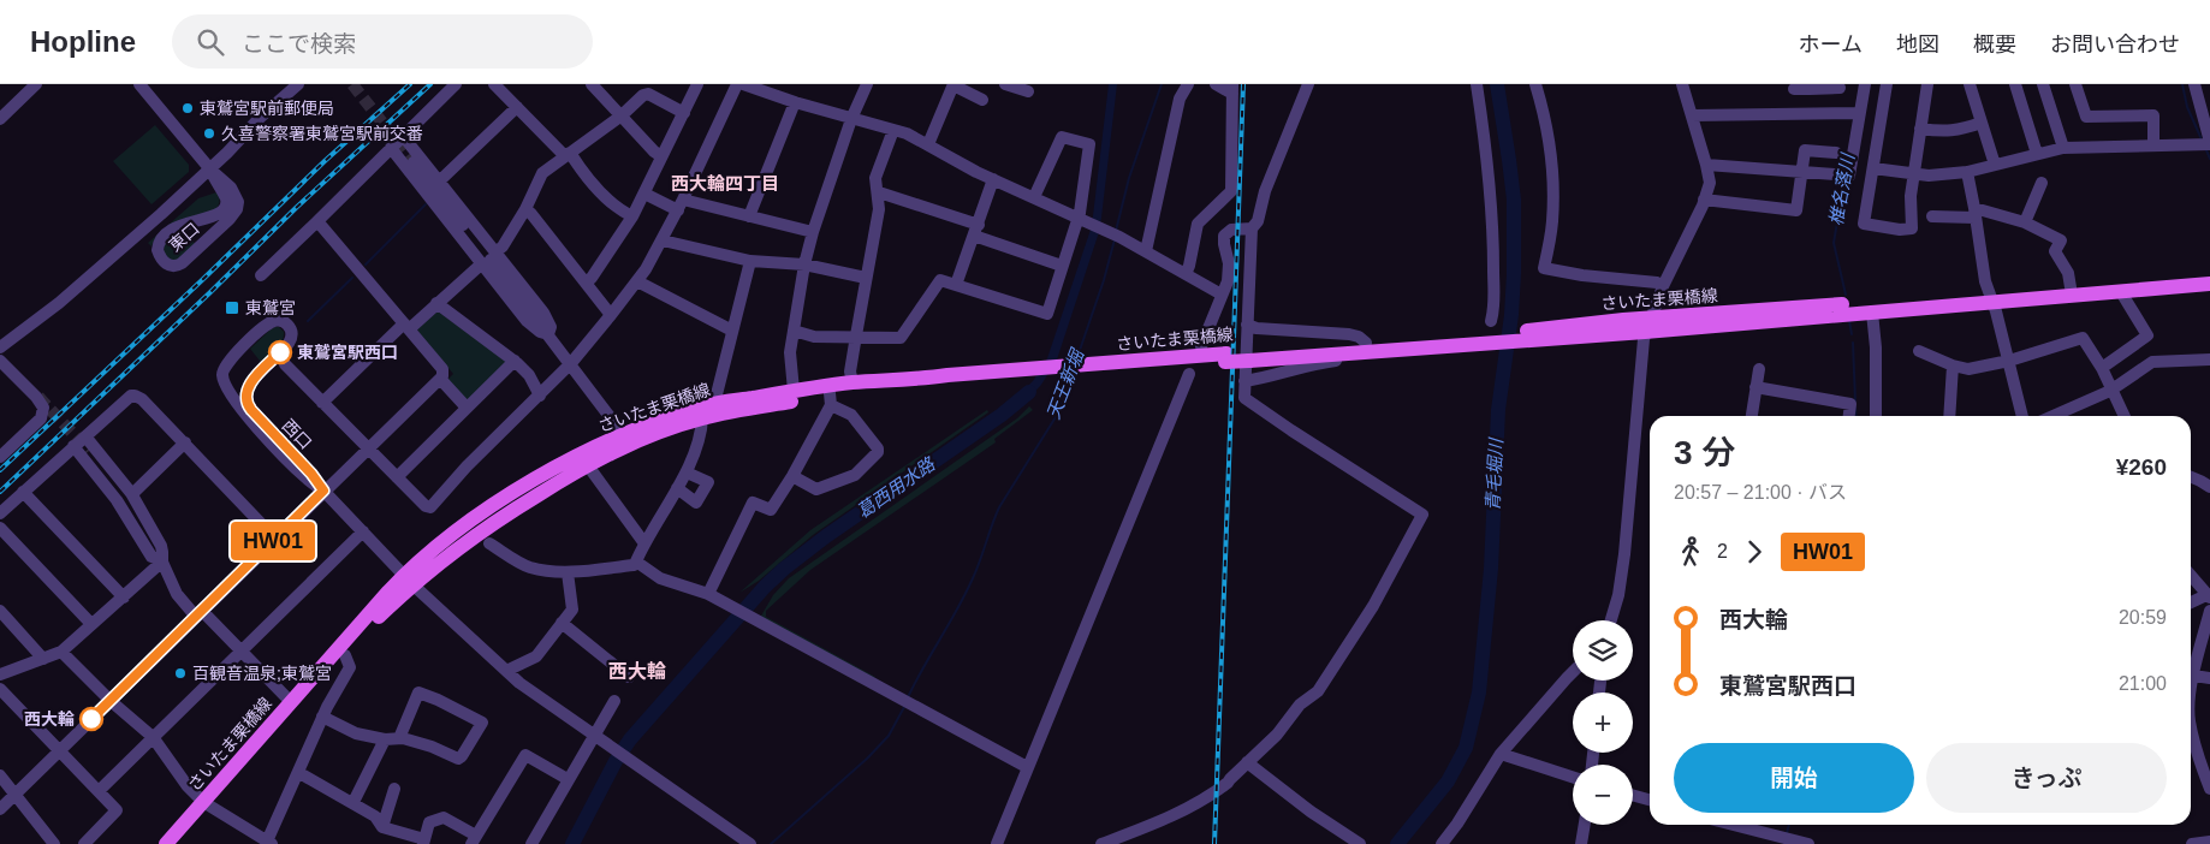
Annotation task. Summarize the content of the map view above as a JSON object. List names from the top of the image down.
{
  "streets": {
    "main road": ["さいたま栗橋線"],
    "street": ["東口", "西口"]
  },
  "districts": ["西大輪四丁目", "西大輪"],
  "water": [
    "椎名落川",
    "天王新堀",
    "青毛堀川",
    "葛西用水路"
  ],
  "places": {
    "other": [
      "東鷲宮駅前郵便局",
      "久喜警察署東鷲宮駅前交番",
      "東鷲宮駅西口",
      "百観音温泉;東鷲宮",
      "西大輪"
    ],
    "transit": ["東鷲宮"]
  },
  "lines": ["bus line HW01"],
  "page": {
    "header": "Hopline",
    "search": "ここで検索",
    "nav": [
      "ホーム",
      "地図",
      "概要",
      "お問い合わせ"
    ],
    "on_map": "HW01",
    "heading": ["3 分", "20:57 – 21:00 · バス", "¥260"],
    "legs": ["2", "HW01"],
    "list": [
      {
        "name": "西大輪",
        "value": "20:59"
      },
      {
        "name": "東鷲宮駅西口",
        "value": "21:00"
      }
    ],
    "map_buttons": ["+", "−"],
    "buttons": ["開始", "きっぷ"]
  }
}
